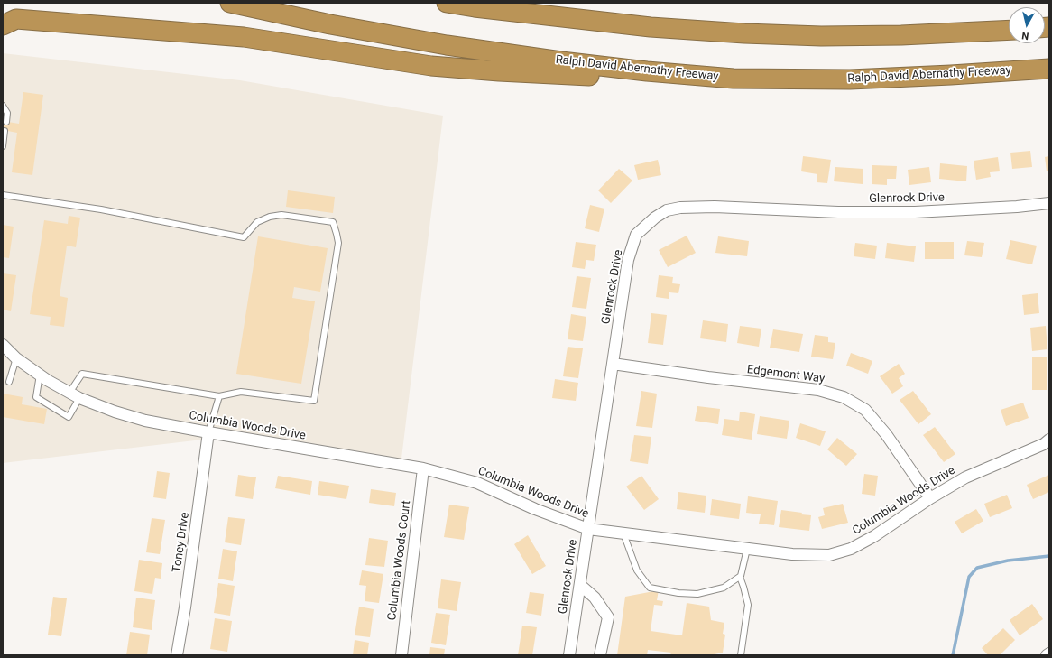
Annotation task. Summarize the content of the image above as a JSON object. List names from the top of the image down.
{
  "streets": {
    "highway": ["Ralph David Abernathy Freeway"],
    "street": [
      "Glenrock Drive",
      "Edgemont Way",
      "Columbia Woods Drive",
      "Toney Drive",
      "Columbia Woods Court"
    ]
  },
  "crossings": [
    ["Glenrock Drive", "Edgemont Way"],
    ["Glenrock Drive", "Columbia Woods Drive"],
    ["Edgemont Way", "Columbia Woods Drive"],
    ["Columbia Woods Drive", "Toney Drive"],
    ["Columbia Woods Drive", "Columbia Woods Court"]
  ],
  "north": "bottom"
}
